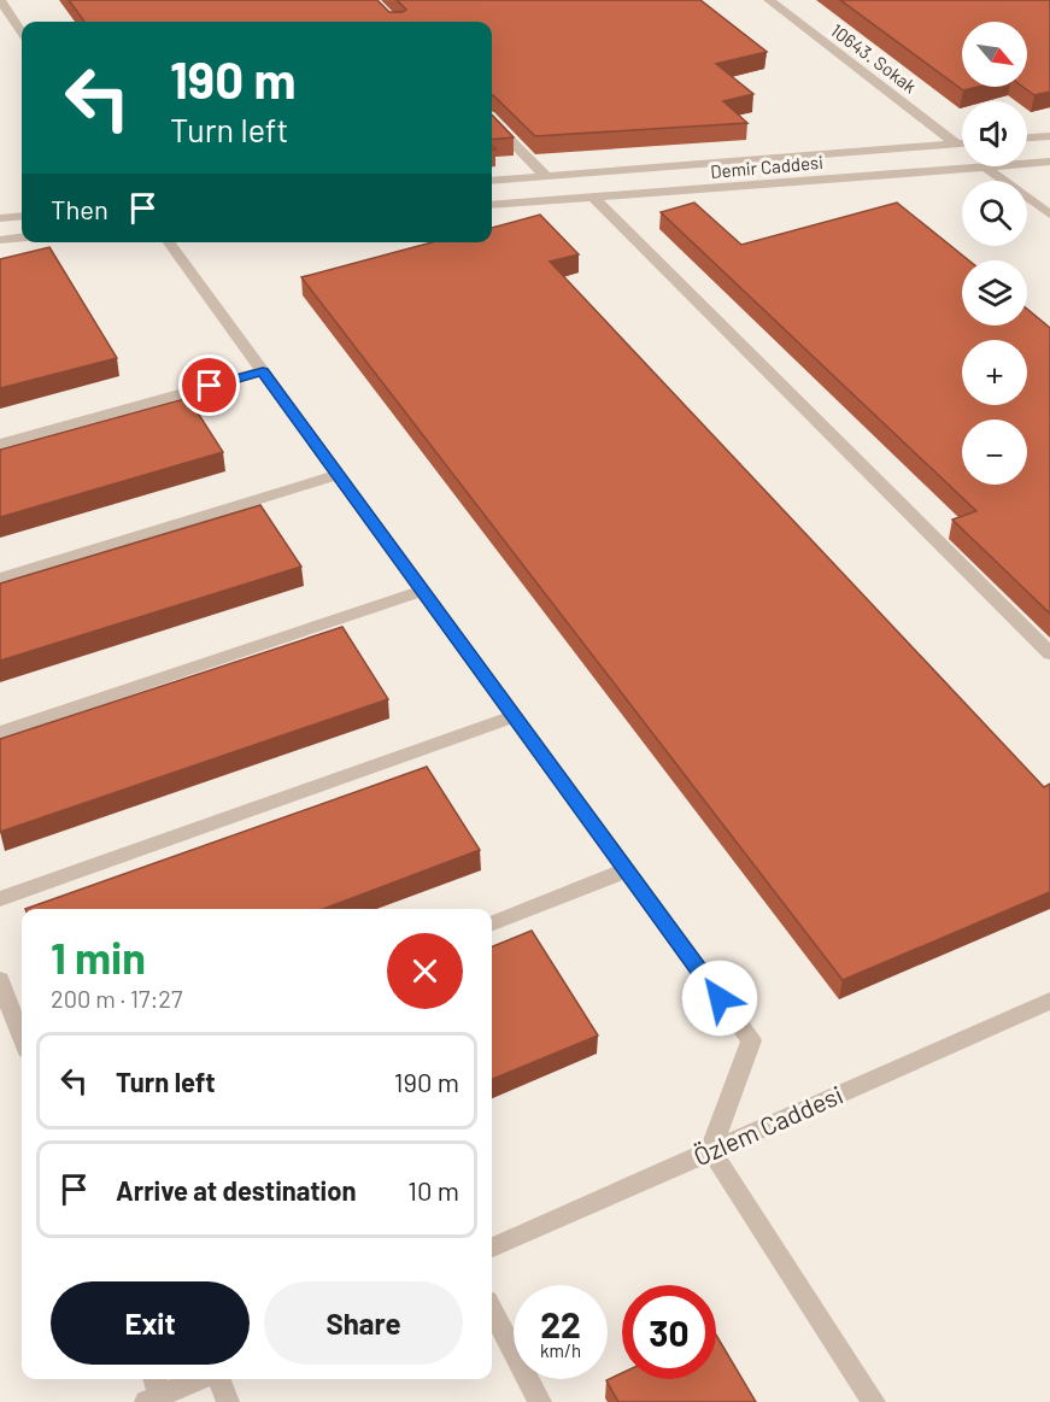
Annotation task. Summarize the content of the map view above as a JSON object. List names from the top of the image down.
{
  "streets": {
    "street": ["10643. Sokak", "Demir Caddesi", "Özlem Caddesi"]
  },
  "crossings": [
    ["10643. Sokak", "Demir Caddesi"]
  ],
  "north": "bottom right",
  "page": {
    "map_buttons": ["+", "−"],
    "turn": ["190 m", "Turn left"],
    "then": "Then",
    "heading": ["1 min", "200 m · 17:27"],
    "list": [
      {
        "name": "Turn left",
        "value": "190 m"
      },
      {
        "name": "Arrive at destination",
        "value": "10 m"
      }
    ],
    "buttons": ["Exit", "Share"],
    "speed": "22 km/h",
    "limit": "30"
  }
}
